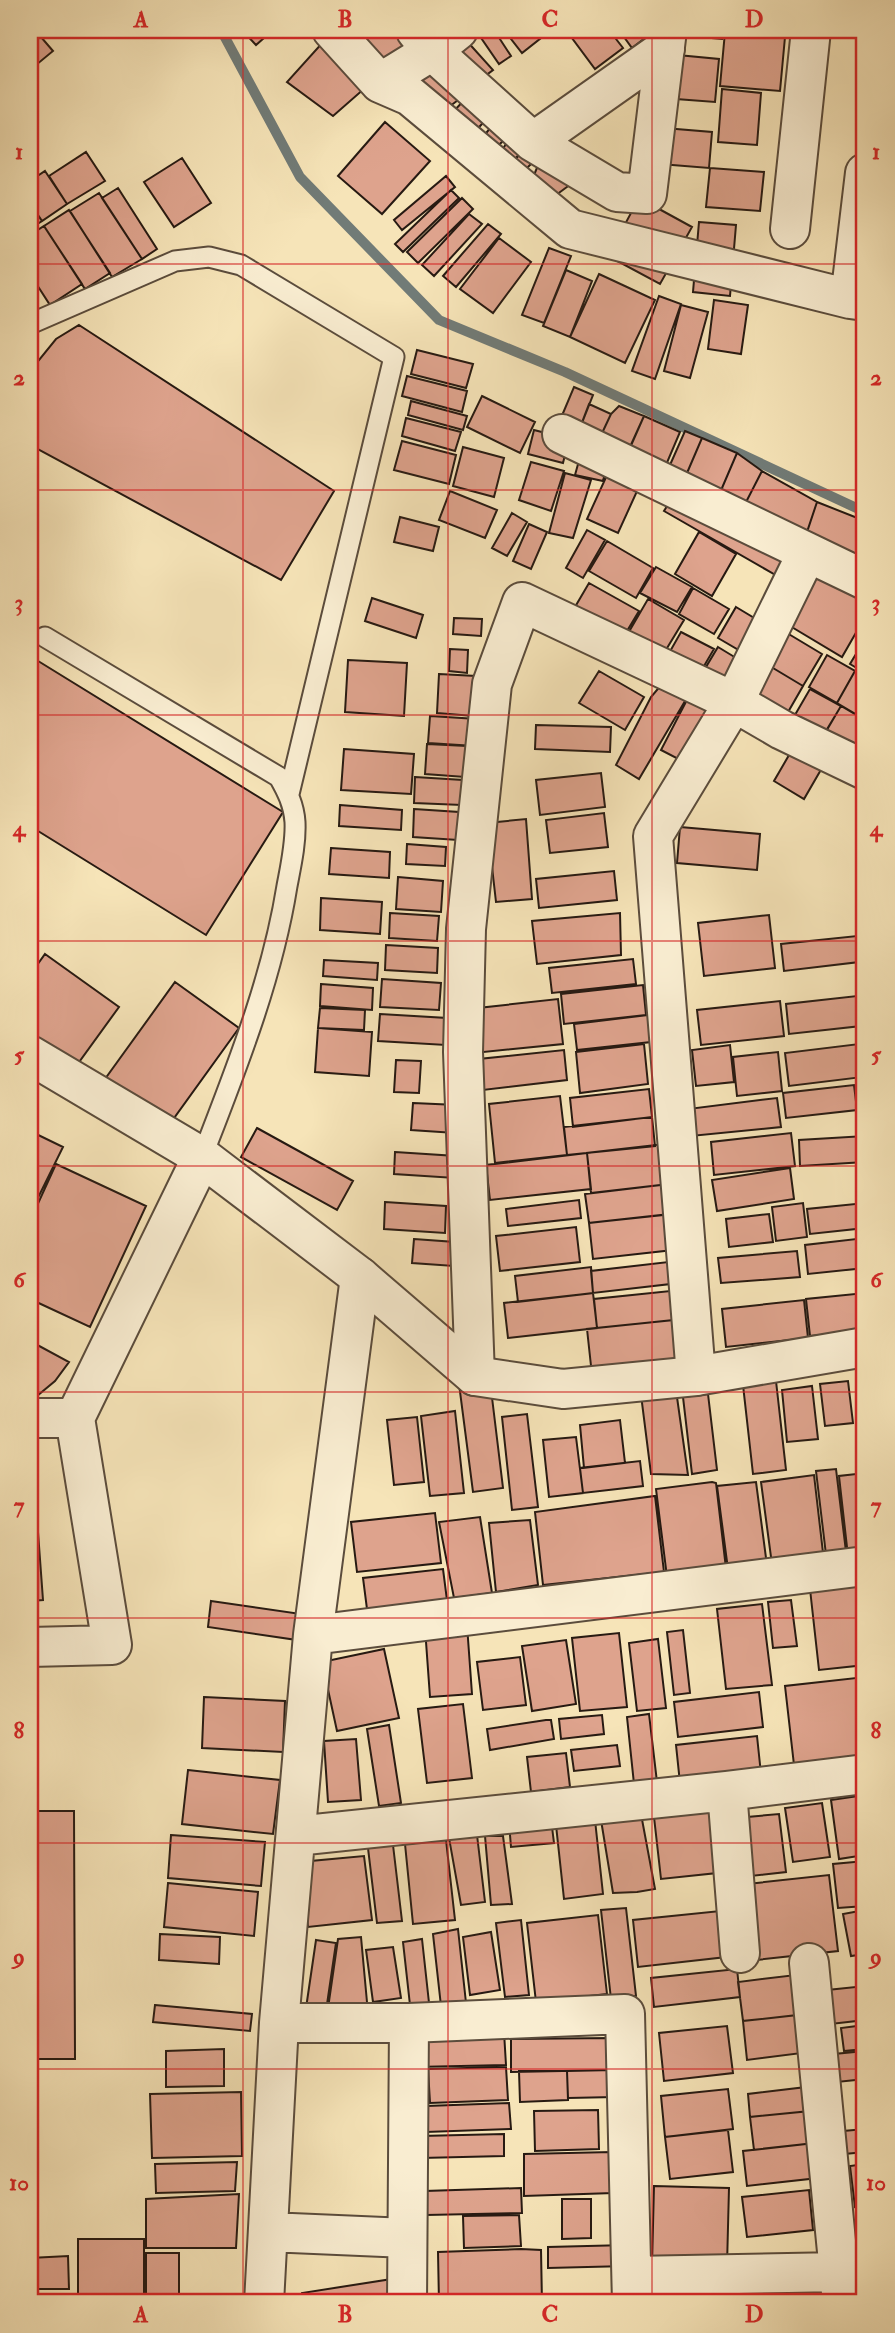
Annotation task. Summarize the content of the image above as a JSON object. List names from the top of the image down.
{
  "grid": {
    "columns": [
      "A",
      "B",
      "C",
      "D"
    ],
    "rows": [
      "1",
      "2",
      "3",
      "4",
      "5",
      "6",
      "7",
      "8",
      "9",
      "10"
    ]
  }
}
